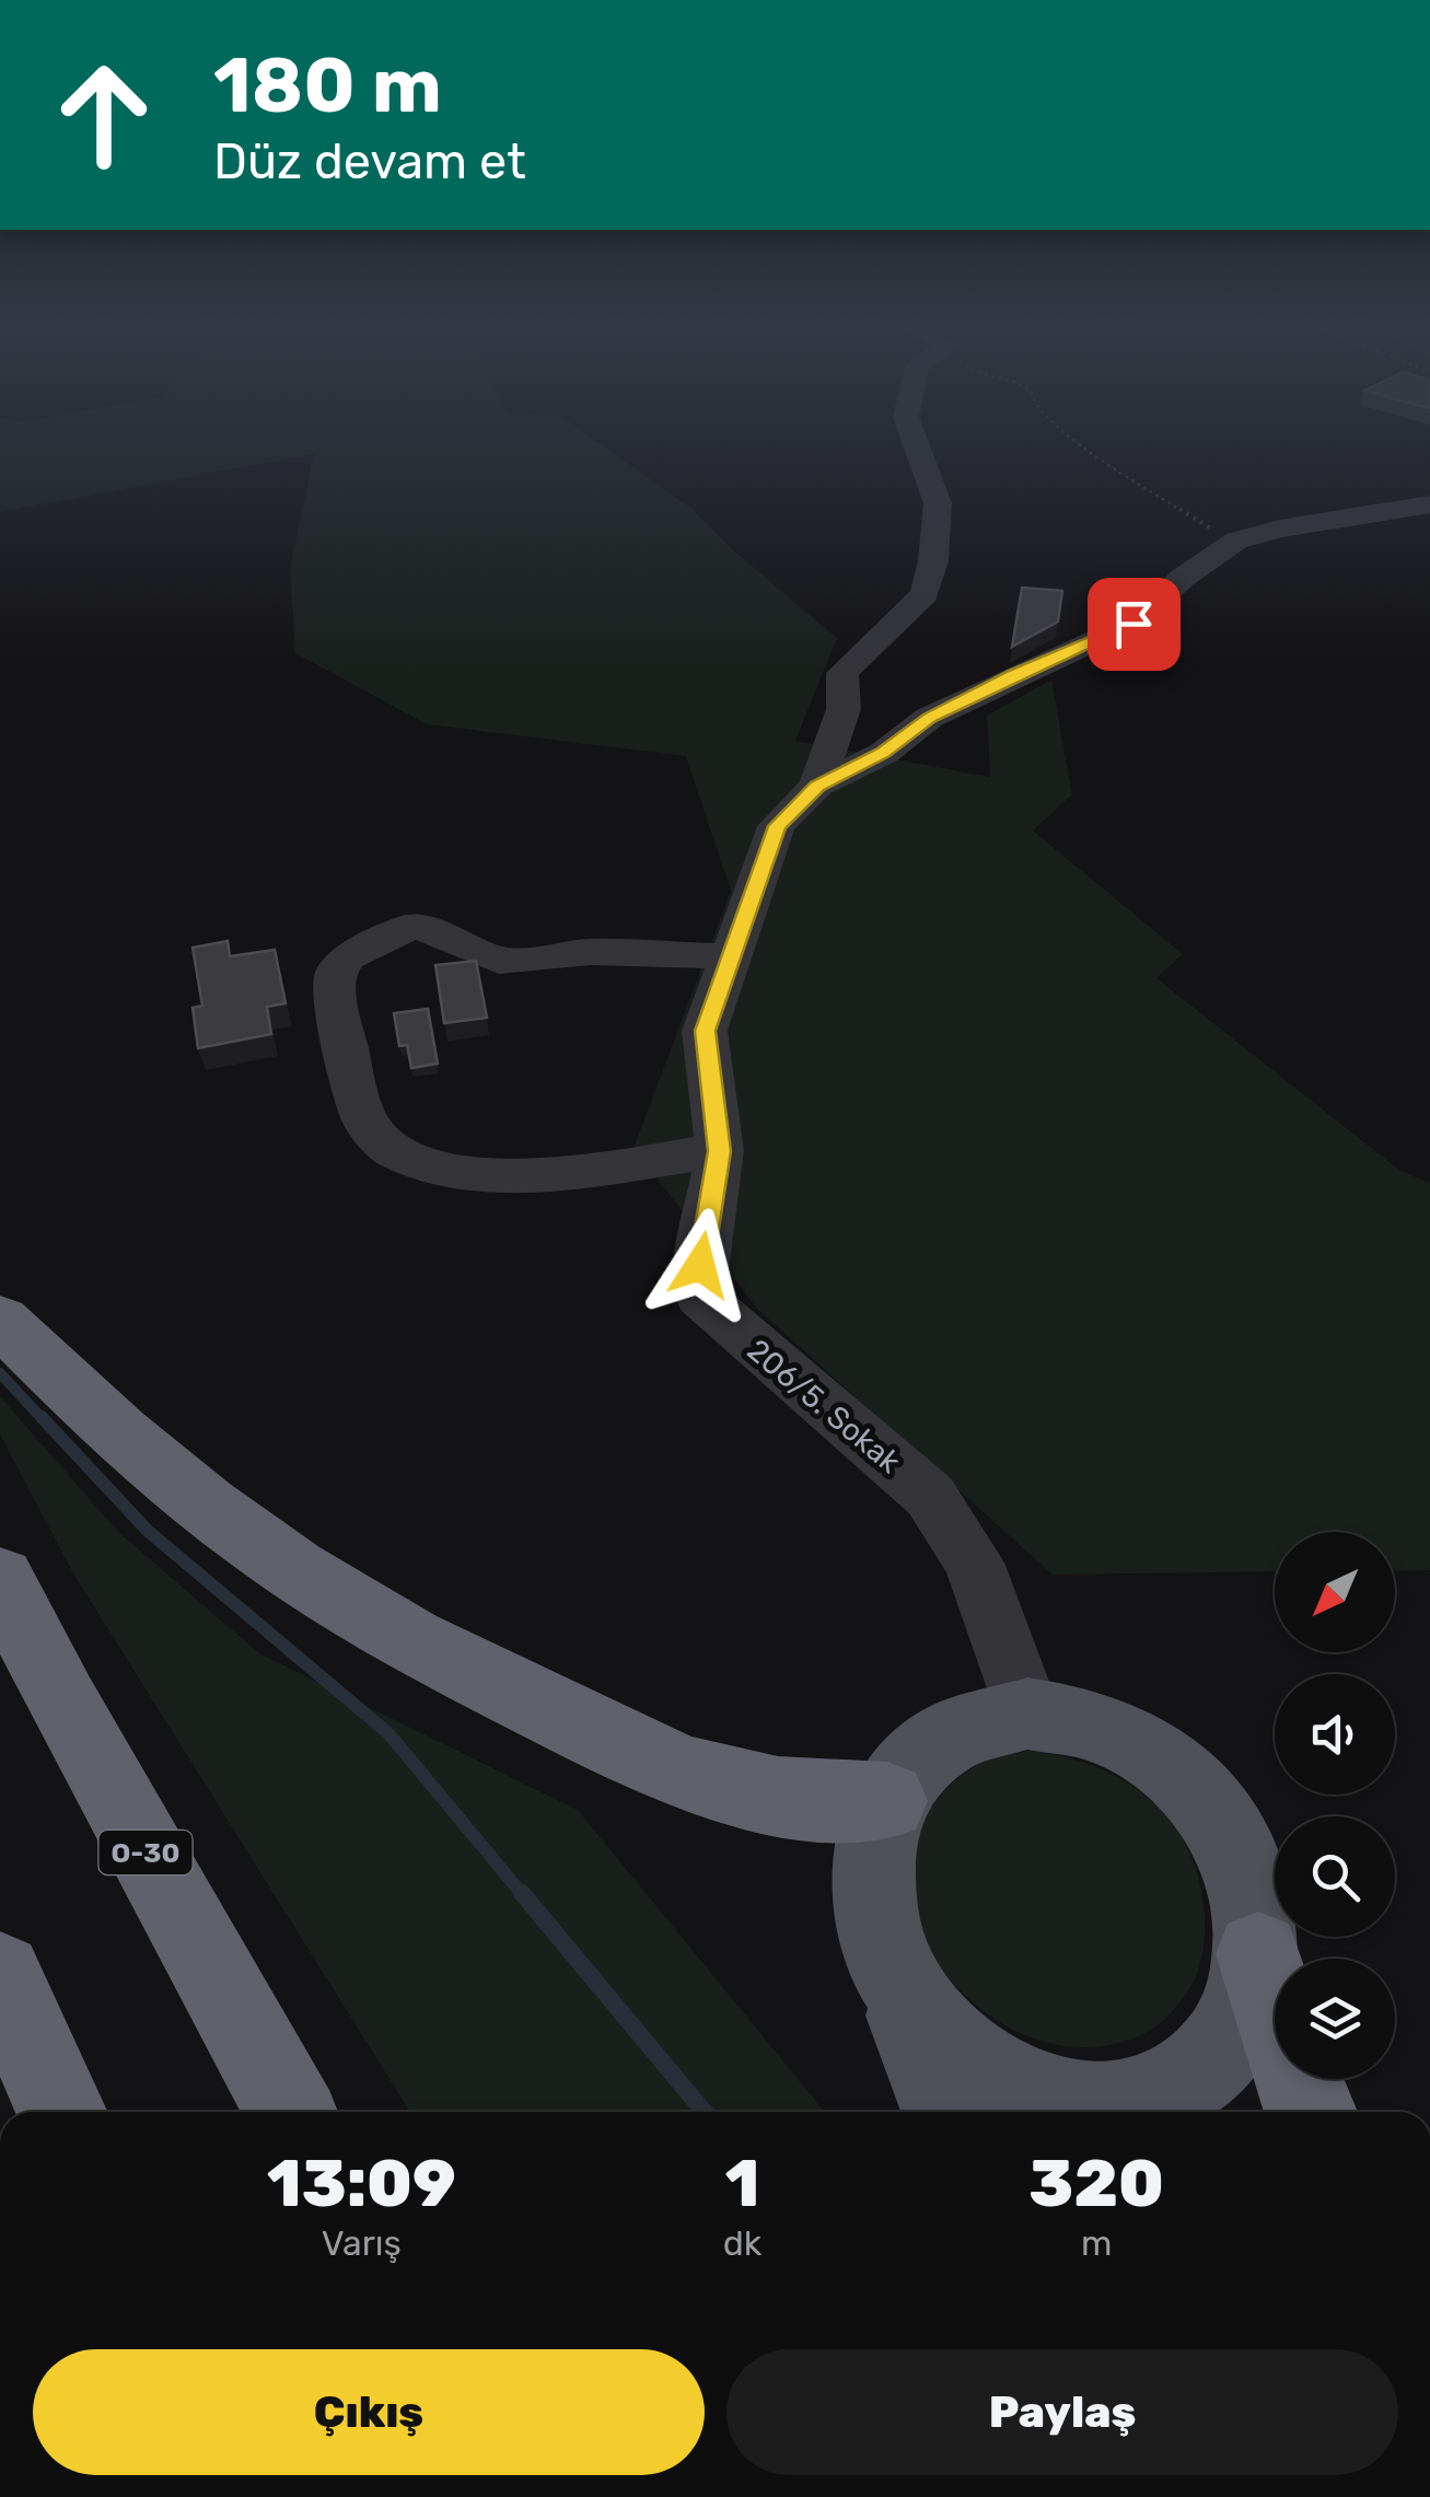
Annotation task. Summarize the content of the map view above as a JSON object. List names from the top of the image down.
{
  "streets": {
    "highway": ["O-30"],
    "street": ["206/5. Sokak"]
  },
  "north": "bottom left",
  "page": {
    "turn": ["180 m", "Düz devam et"],
    "eta": [
      "13:09",
      "Varış",
      "1",
      "dk",
      "320",
      "m"
    ],
    "buttons": ["Çıkış", "Paylaş"]
  }
}
